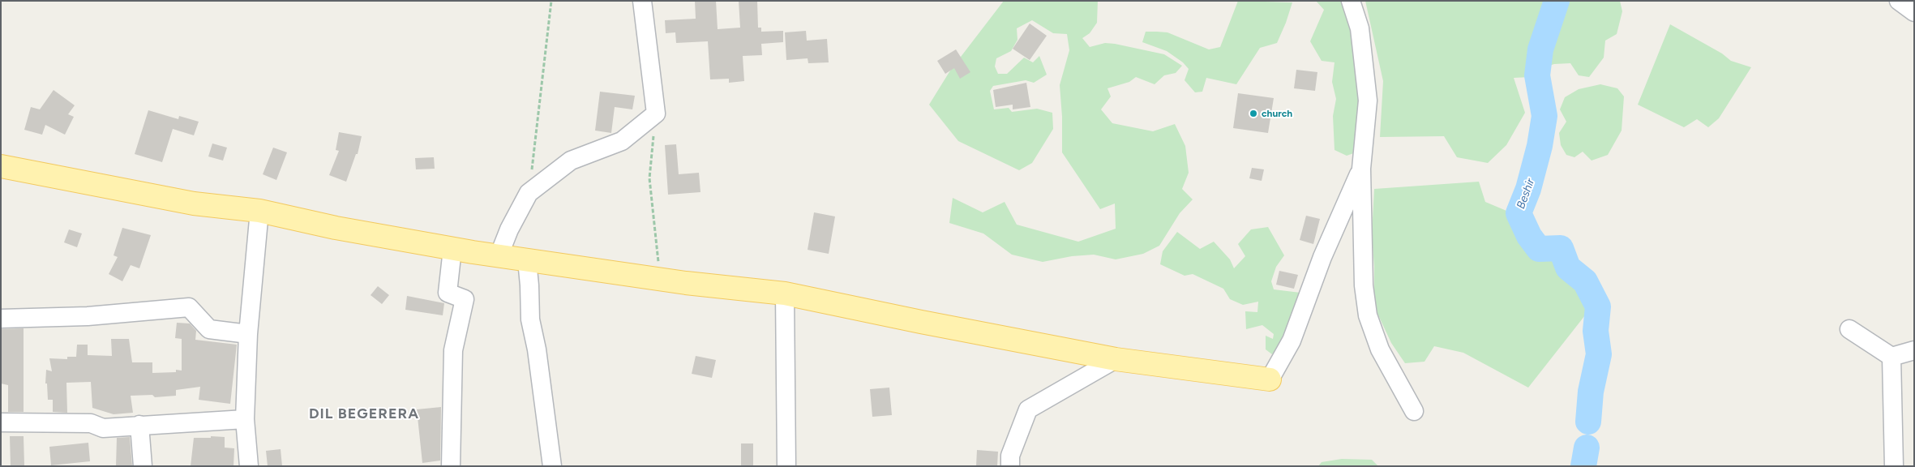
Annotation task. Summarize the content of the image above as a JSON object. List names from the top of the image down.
{
  "districts": ["DIL BEGERERA"],
  "water": ["Beshir"],
  "places": ["church"]
}
